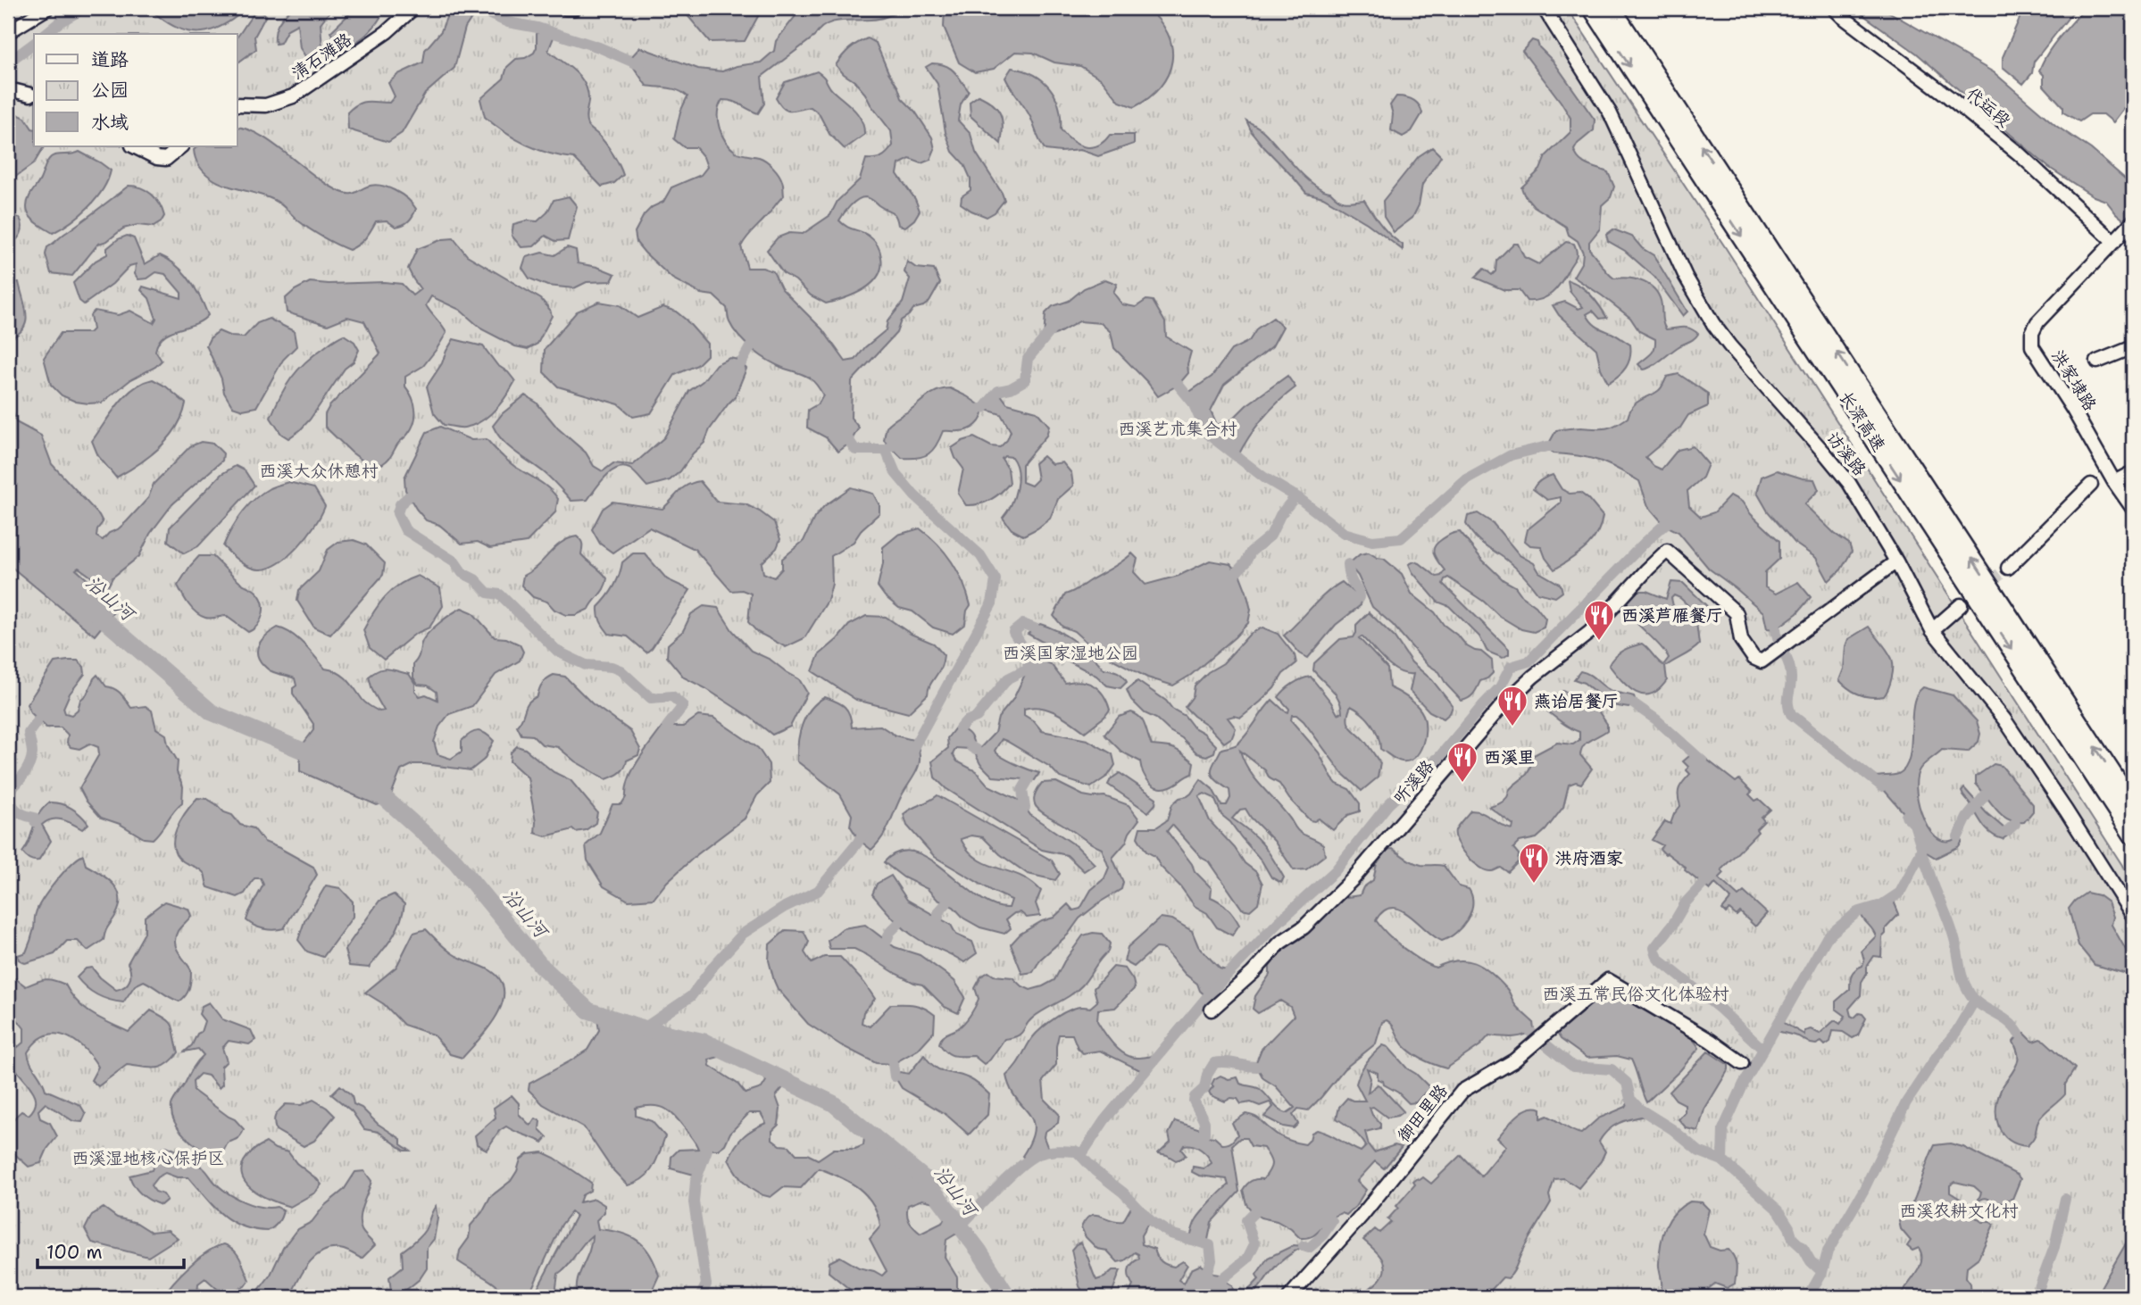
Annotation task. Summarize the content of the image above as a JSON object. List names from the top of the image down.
{
  "streets": {
    "highway": ["长深高速"],
    "street": [
      "清石滩路",
      "代运段",
      "洪家埭路",
      "访溪路",
      "听溪路",
      "御田里路"
    ]
  },
  "crossings": [
    ["代运段", "洪家埭路"],
    ["访溪路", "听溪路"]
  ],
  "water": ["沿山河"],
  "parks": [
    "西溪艺术集合村",
    "西溪大众休憩村",
    "西溪国家湿地公园",
    "西溪五常民俗文化体验村",
    "西溪湿地核心保护区",
    "西溪农耕文化村"
  ],
  "places": {
    "restaurant": [
      "西溪芦雁餐厅",
      "燕诒居餐厅",
      "西溪里",
      "洪府酒家"
    ]
  },
  "legend": ["道路", "公园", "水域"],
  "scale_bar": "100 m"
}
